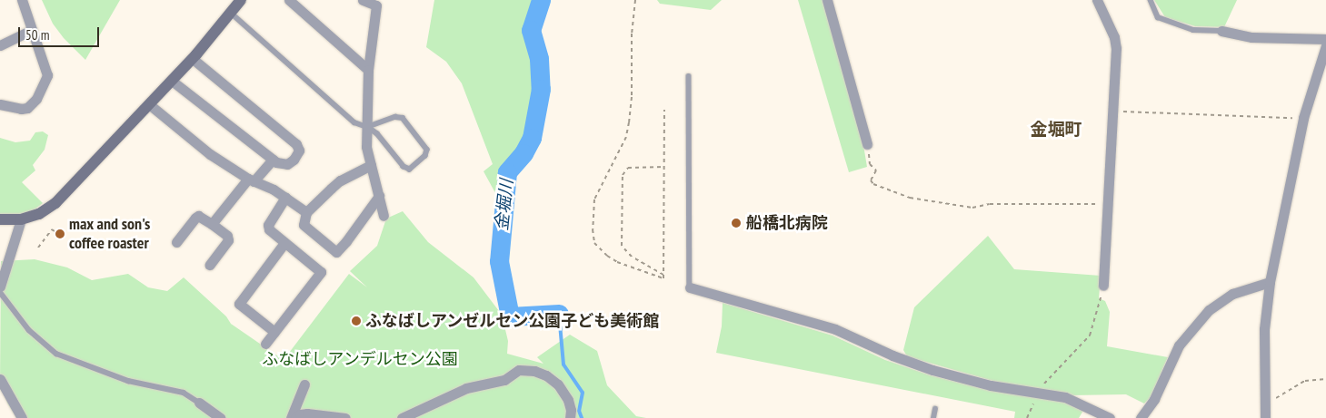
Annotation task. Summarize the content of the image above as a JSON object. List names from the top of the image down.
{
  "districts": ["金堀町"],
  "water": ["金堀川"],
  "parks": ["ふなばしアンデルセン公園"],
  "places": ["船橋北病院", "max and son's coffee roaster", "ふなばしアンゼルセン公園子ども美術館"],
  "scale_bar": "50 m"
}
